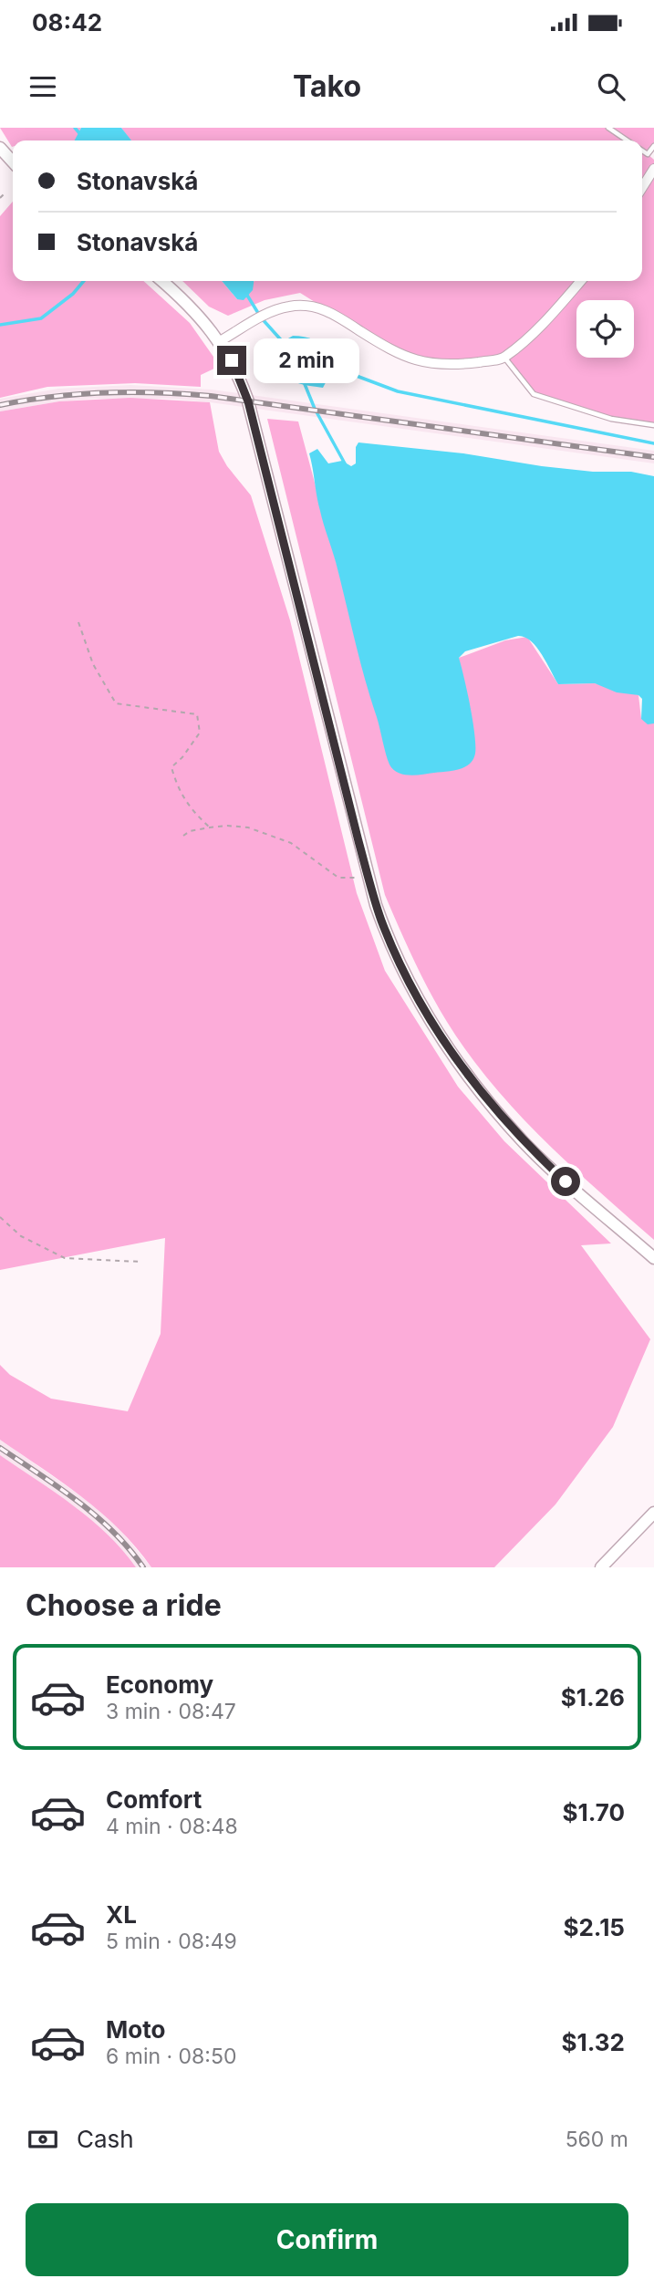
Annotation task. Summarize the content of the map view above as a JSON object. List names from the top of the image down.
{
  "page": {
    "status": "08:42",
    "header": "Tako",
    "banner": ["Stonavská", "Stonavská"],
    "bubble": "2 min",
    "heading": "Choose a ride",
    "list": [
      {
        "name": "Economy",
        "note": "3 min · 08:47",
        "value": "$1.26"
      },
      {
        "name": "Comfort",
        "note": "4 min · 08:48",
        "value": "$1.70"
      },
      {
        "name": "XL",
        "note": "5 min · 08:49",
        "value": "$2.15"
      },
      {
        "name": "Moto",
        "note": "6 min · 08:50",
        "value": "$1.32"
      }
    ],
    "pay": ["Cash", "560 m"],
    "buttons": "Confirm"
  }
}
